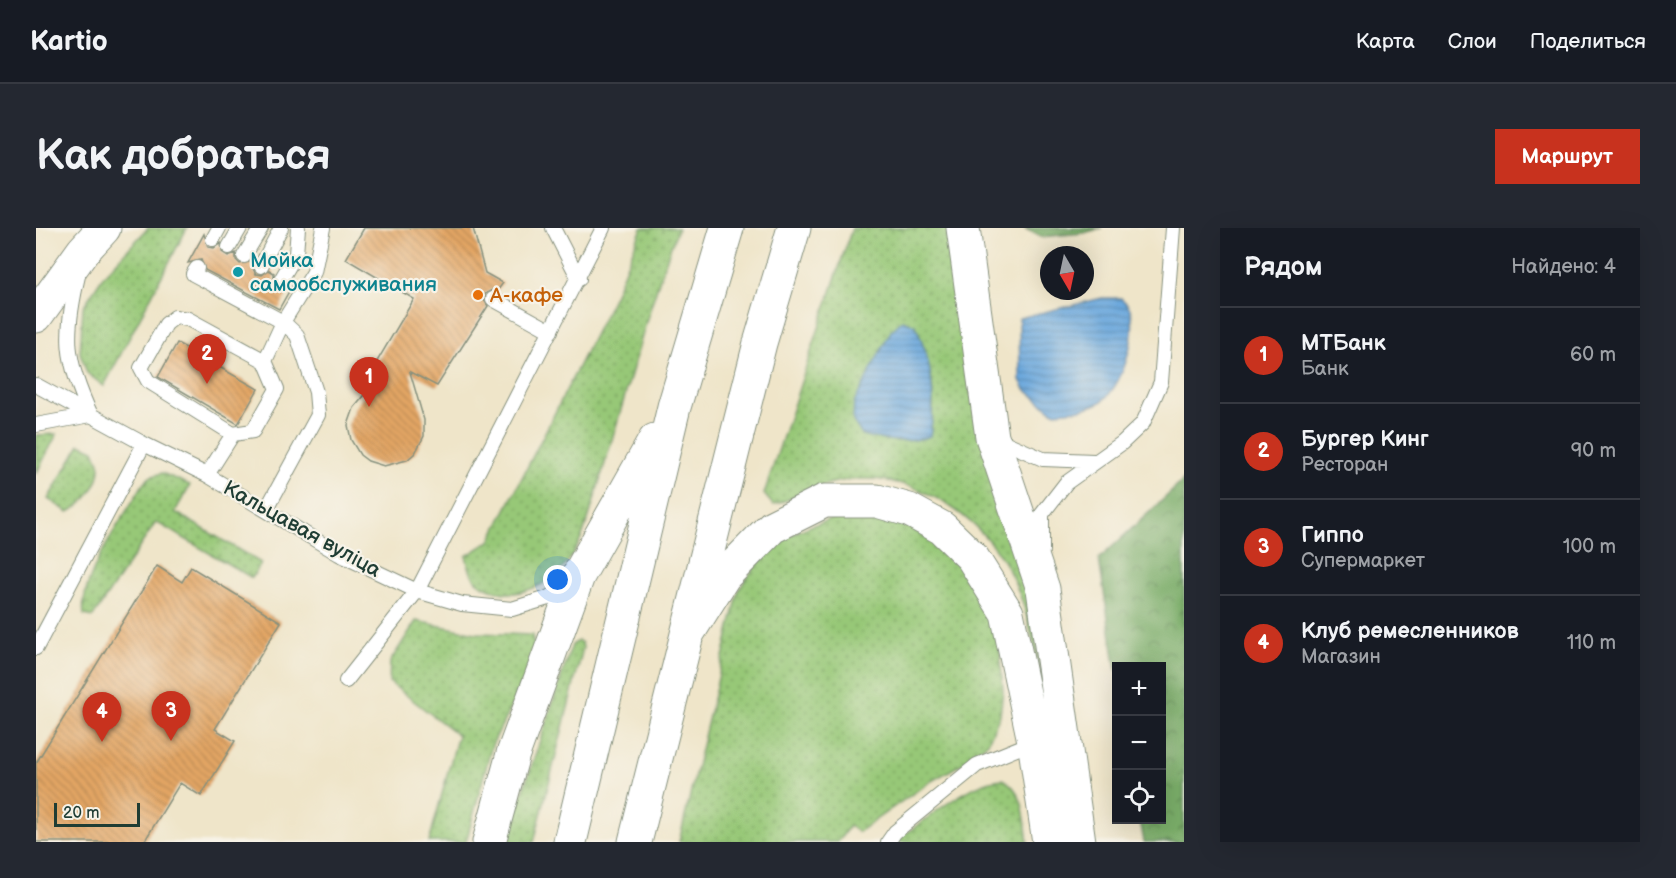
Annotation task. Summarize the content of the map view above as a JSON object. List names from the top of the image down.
{
  "streets": {
    "lane": ["Кальцавая вуліца"]
  },
  "places": ["Мойка самообслуживания", "А-кафе"],
  "scale_bar": "20 m",
  "north": "bottom",
  "page": {
    "header": "Kartio",
    "nav": ["Карта", "Слои", "Поделиться"],
    "buttons": "Маршрут",
    "title": "Как добраться",
    "heading": ["Рядом", "Найдено: 4"],
    "list": [
      {
        "mark": "1",
        "name": "МТБанк",
        "note": "Банк",
        "value": "60 m"
      },
      {
        "mark": "2",
        "name": "Бургер Кинг",
        "note": "Ресторан",
        "value": "90 m"
      },
      {
        "mark": "3",
        "name": "Гиппо",
        "note": "Супермаркет",
        "value": "100 m"
      },
      {
        "mark": "4",
        "name": "Клуб ремесленников",
        "note": "Магазин",
        "value": "110 m"
      }
    ],
    "pins": [
      "2",
      "1",
      "3",
      "4"
    ],
    "map_buttons": ["+", "−"],
    "scale": "20 m"
  }
}
